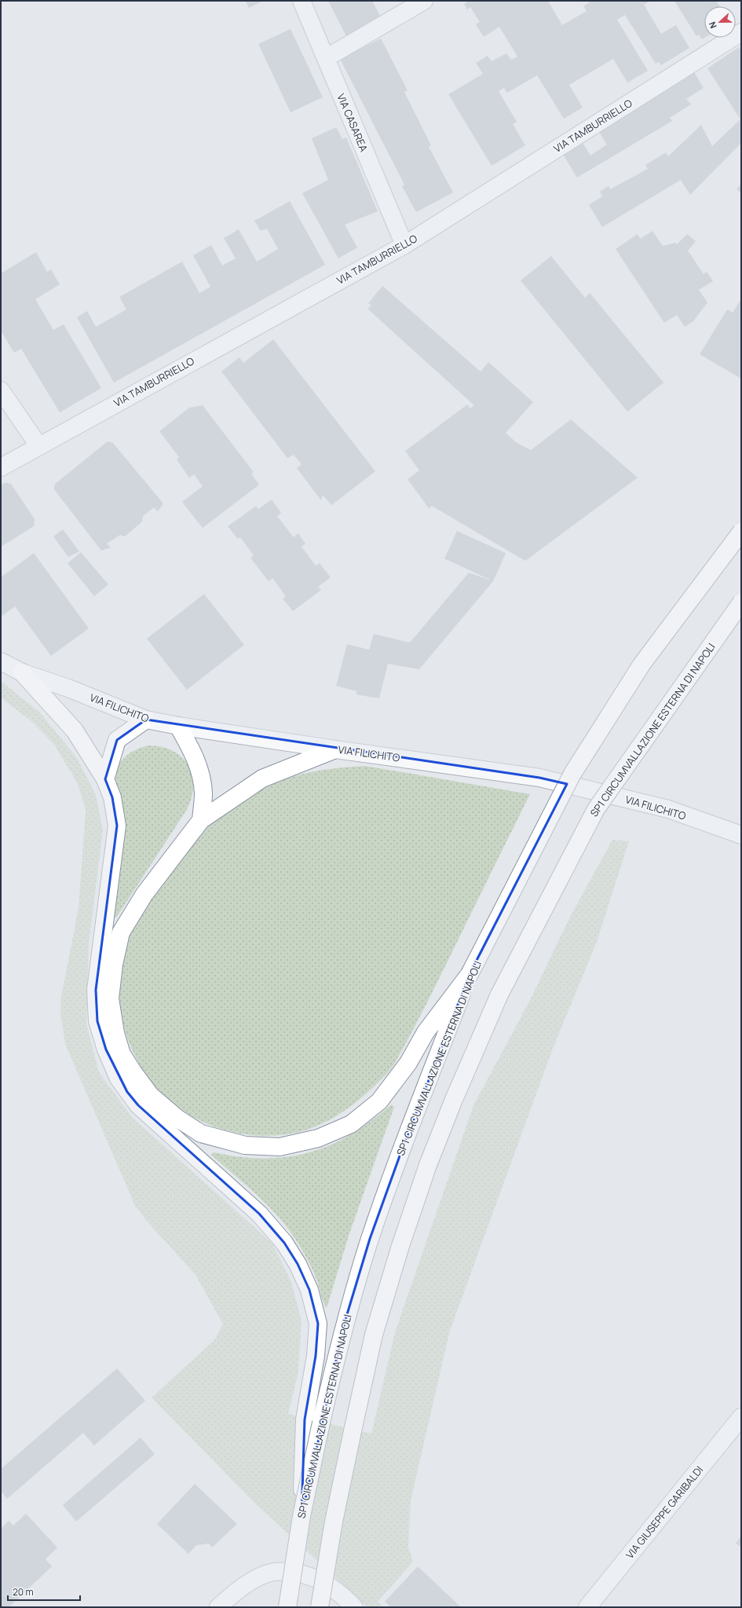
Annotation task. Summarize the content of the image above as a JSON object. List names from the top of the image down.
{
  "streets": {
    "highway": ["SP1 CIRCUMVALLAZIONE ESTERNA DI NAPOLI"],
    "street": [
      "VIA CASAREA",
      "VIA TAMBURRIELLO",
      "VIA FILICHITO",
      "VIA GIUSEPPE GARIBALDI"
    ]
  },
  "crossings": [
    ["VIA CASAREA", "VIA TAMBURRIELLO"]
  ],
  "scale_bar": "20 m",
  "north": "left"
}
